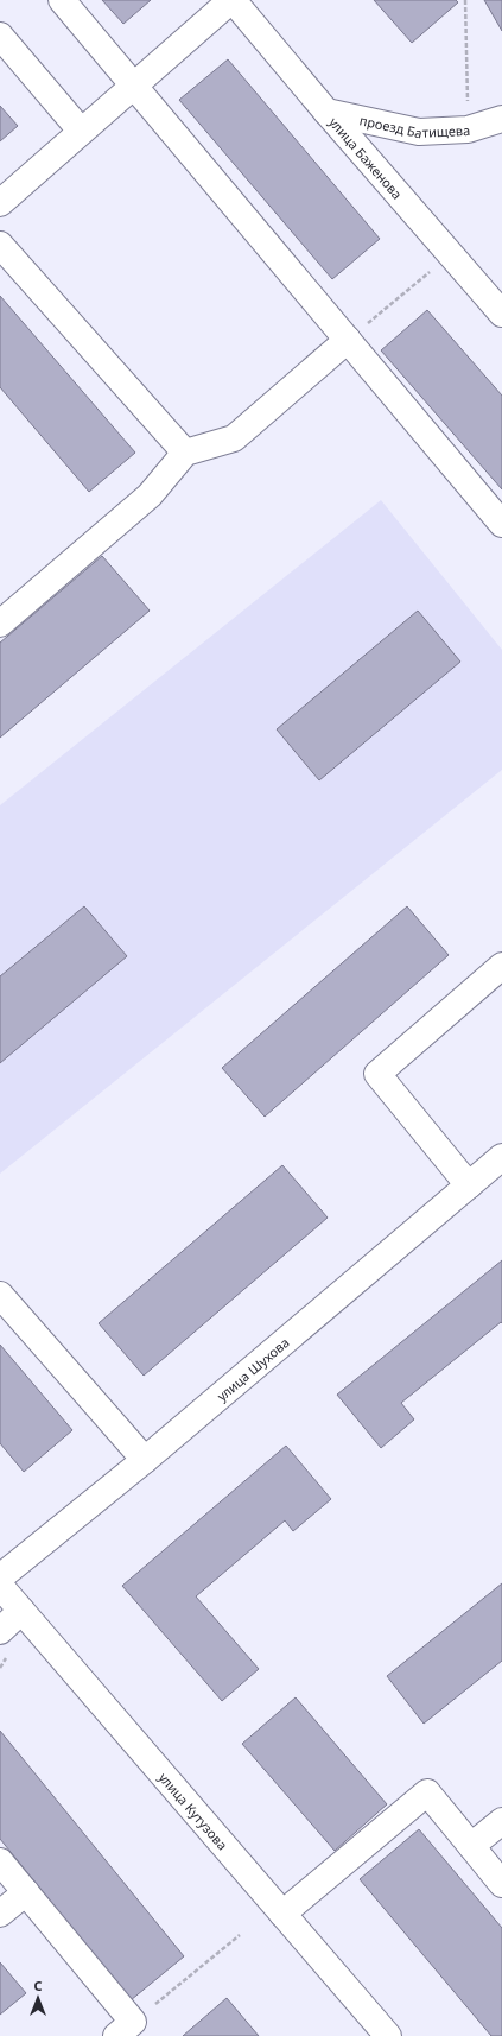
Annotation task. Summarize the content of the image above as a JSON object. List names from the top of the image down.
{
  "streets": {
    "street": [
      "проезд Батищева",
      "улица Баженова",
      "улица Шухова",
      "улица Кутузова"
    ]
  },
  "crossings": [
    ["проезд Батищева", "улица Баженова"]
  ],
  "north": "top"
}
